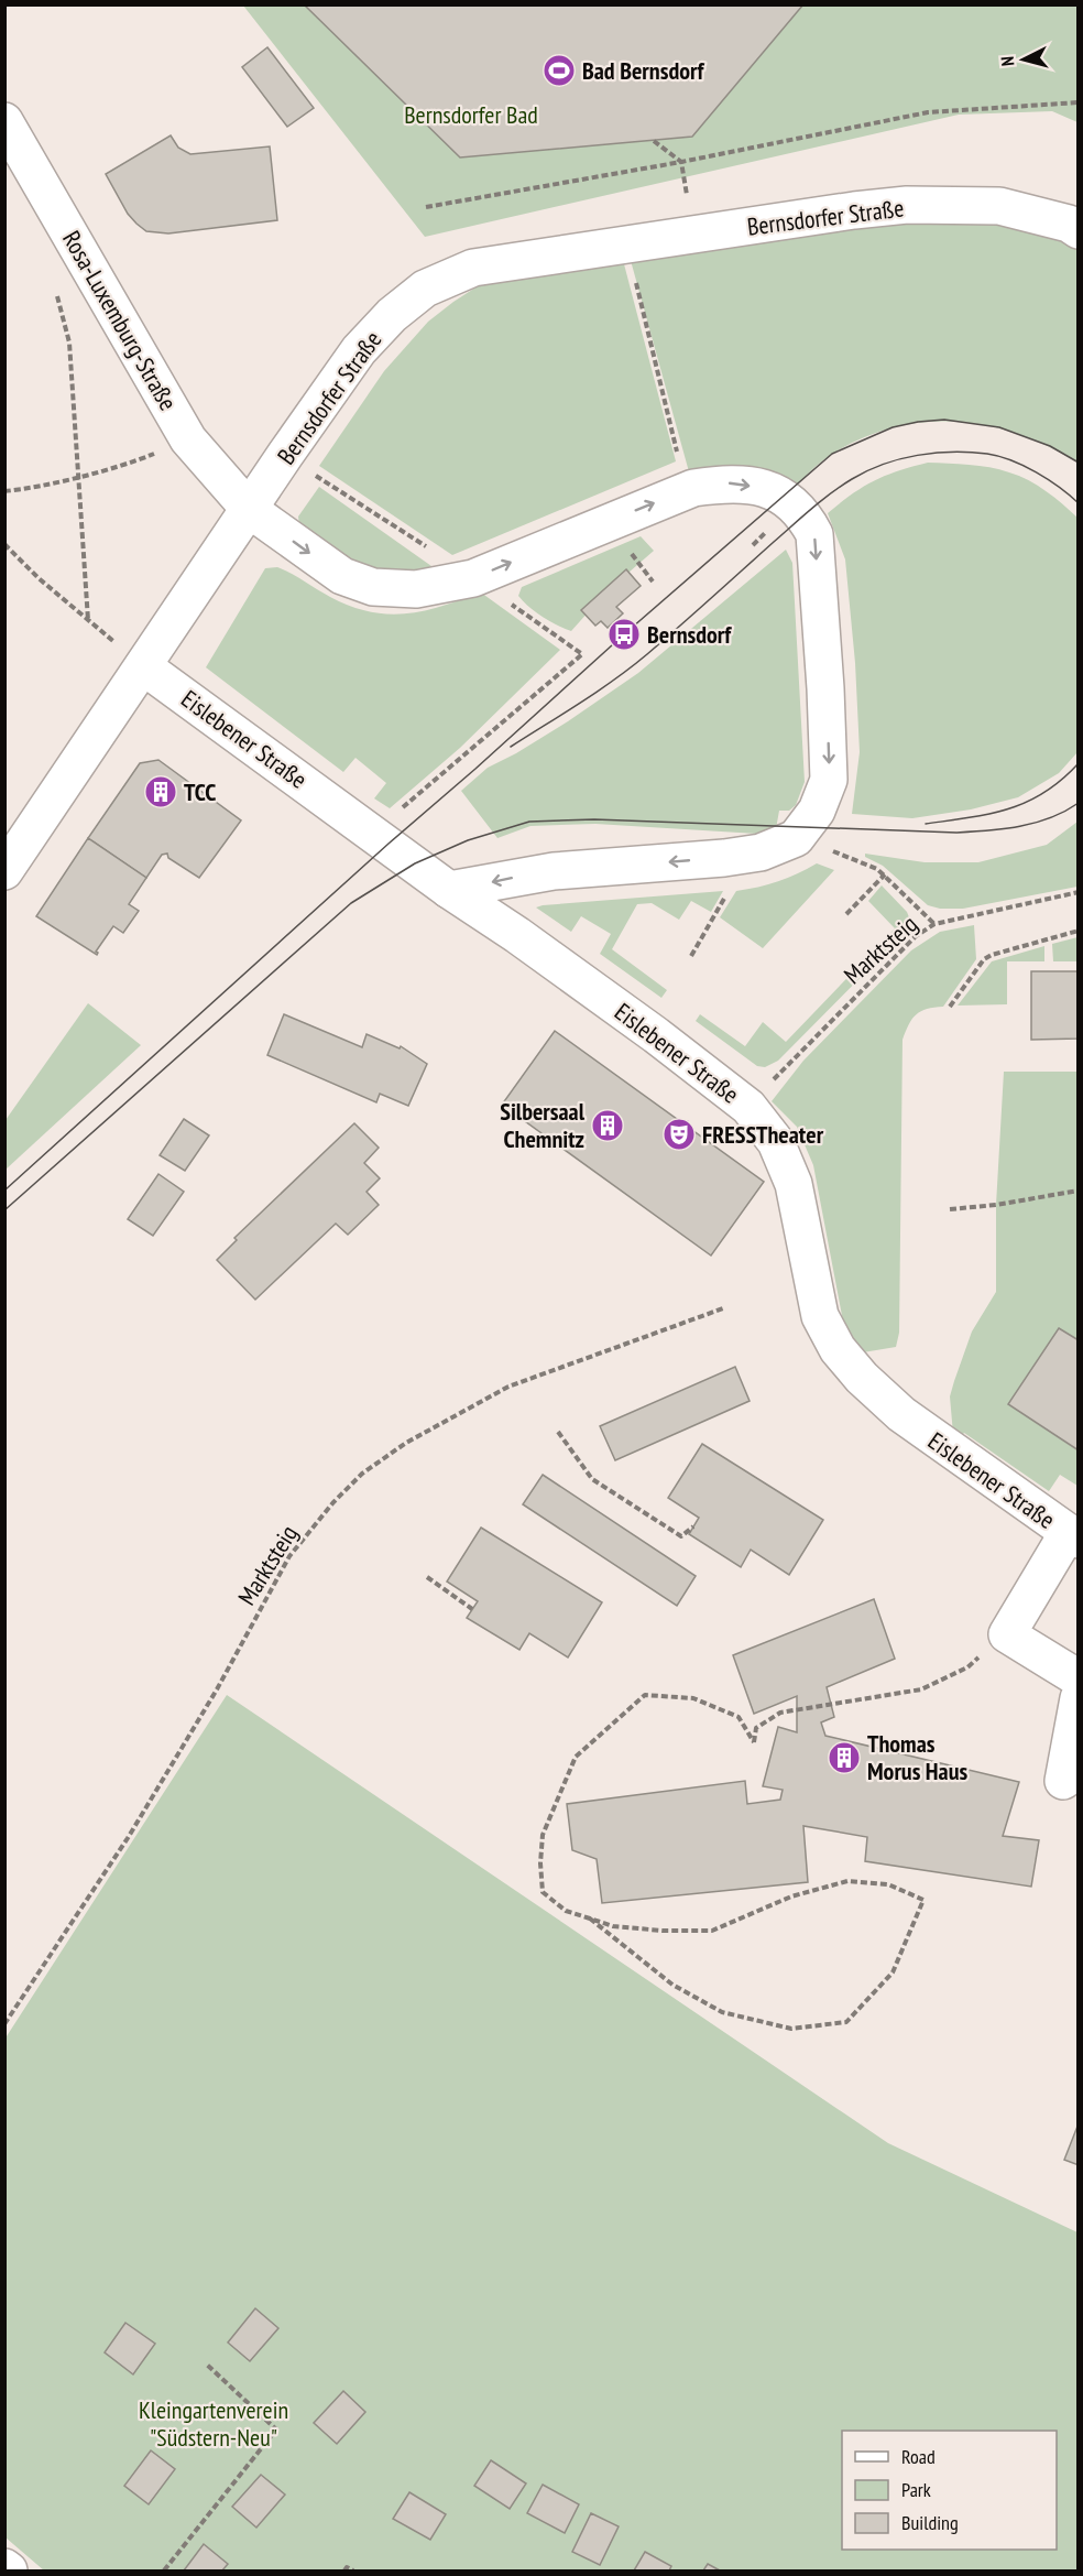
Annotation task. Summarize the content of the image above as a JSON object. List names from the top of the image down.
{
  "streets": {
    "street": ["Bernsdorfer Straße", "Rosa-Luxemburg-Straße", "Eislebener Straße"],
    "path": ["Marktsteig"]
  },
  "crossings": [
    ["Bernsdorfer Straße", "Rosa-Luxemburg-Straße"],
    ["Bernsdorfer Straße", "Eislebener Straße"],
    ["Eislebener Straße", "Marktsteig"]
  ],
  "parks": ["Bernsdorfer Bad", "Kleingartenverein \"Südstern-Neu\""],
  "places": {
    "sports": ["Bad Bernsdorf"],
    "bus stop": ["Bernsdorf"],
    "building": ["TCC", "Silbersaal Chemnitz", "Thomas Morus Haus"],
    "theatre": ["FRESSTheater"]
  },
  "legend": ["Road", "Park", "Building"],
  "north": "left"
}
